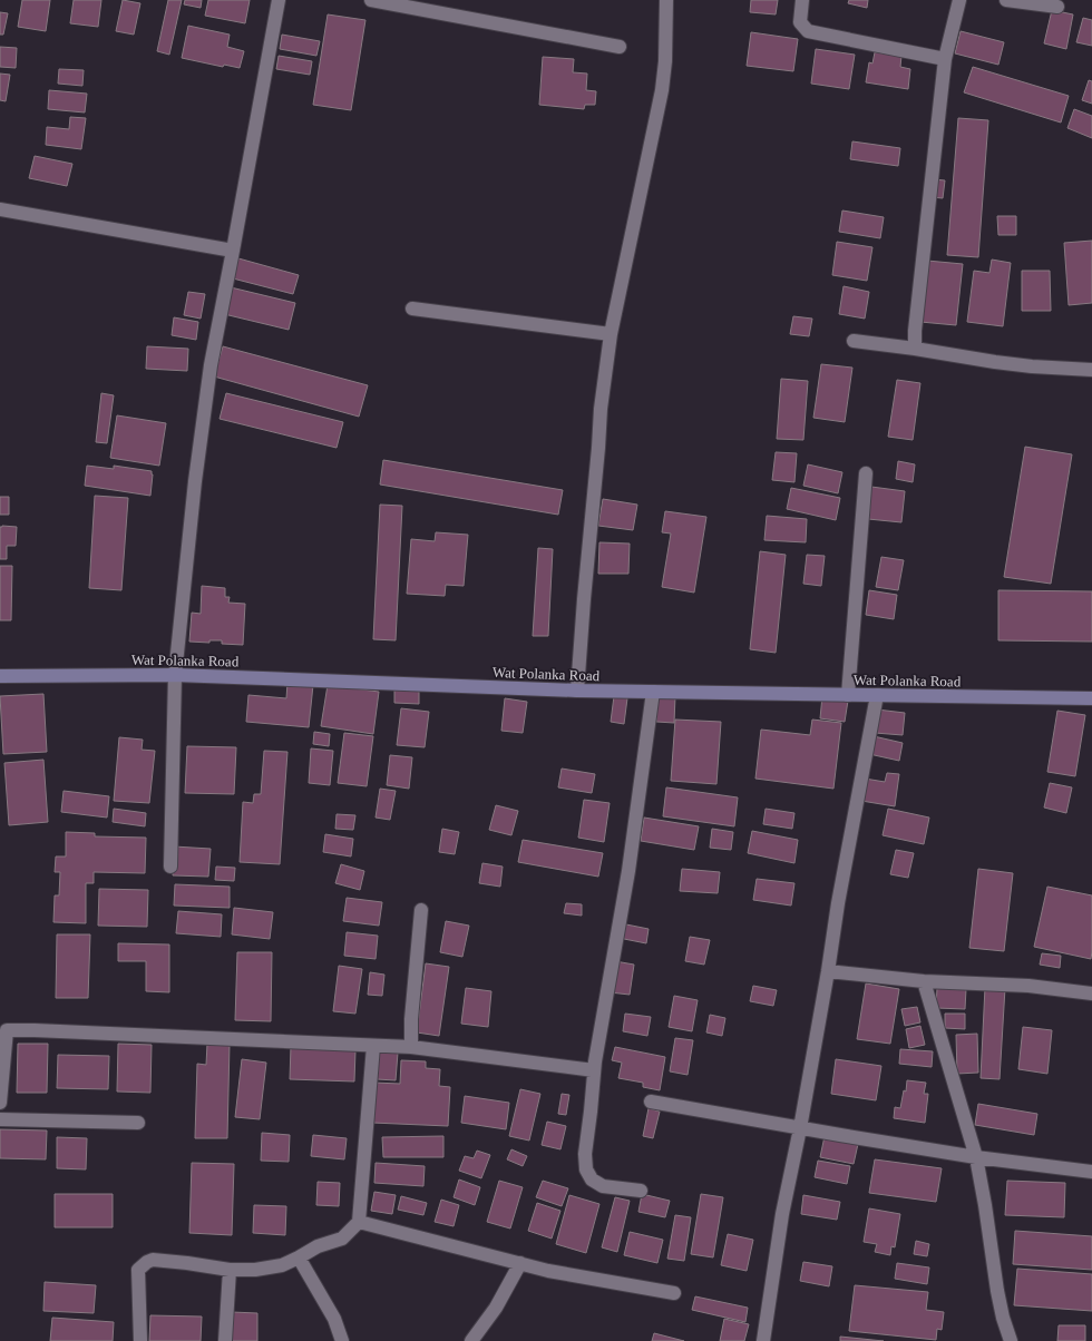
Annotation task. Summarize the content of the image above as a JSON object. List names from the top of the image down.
{
  "streets": {
    "street": ["Wat Polanka Road"]
  }
}
